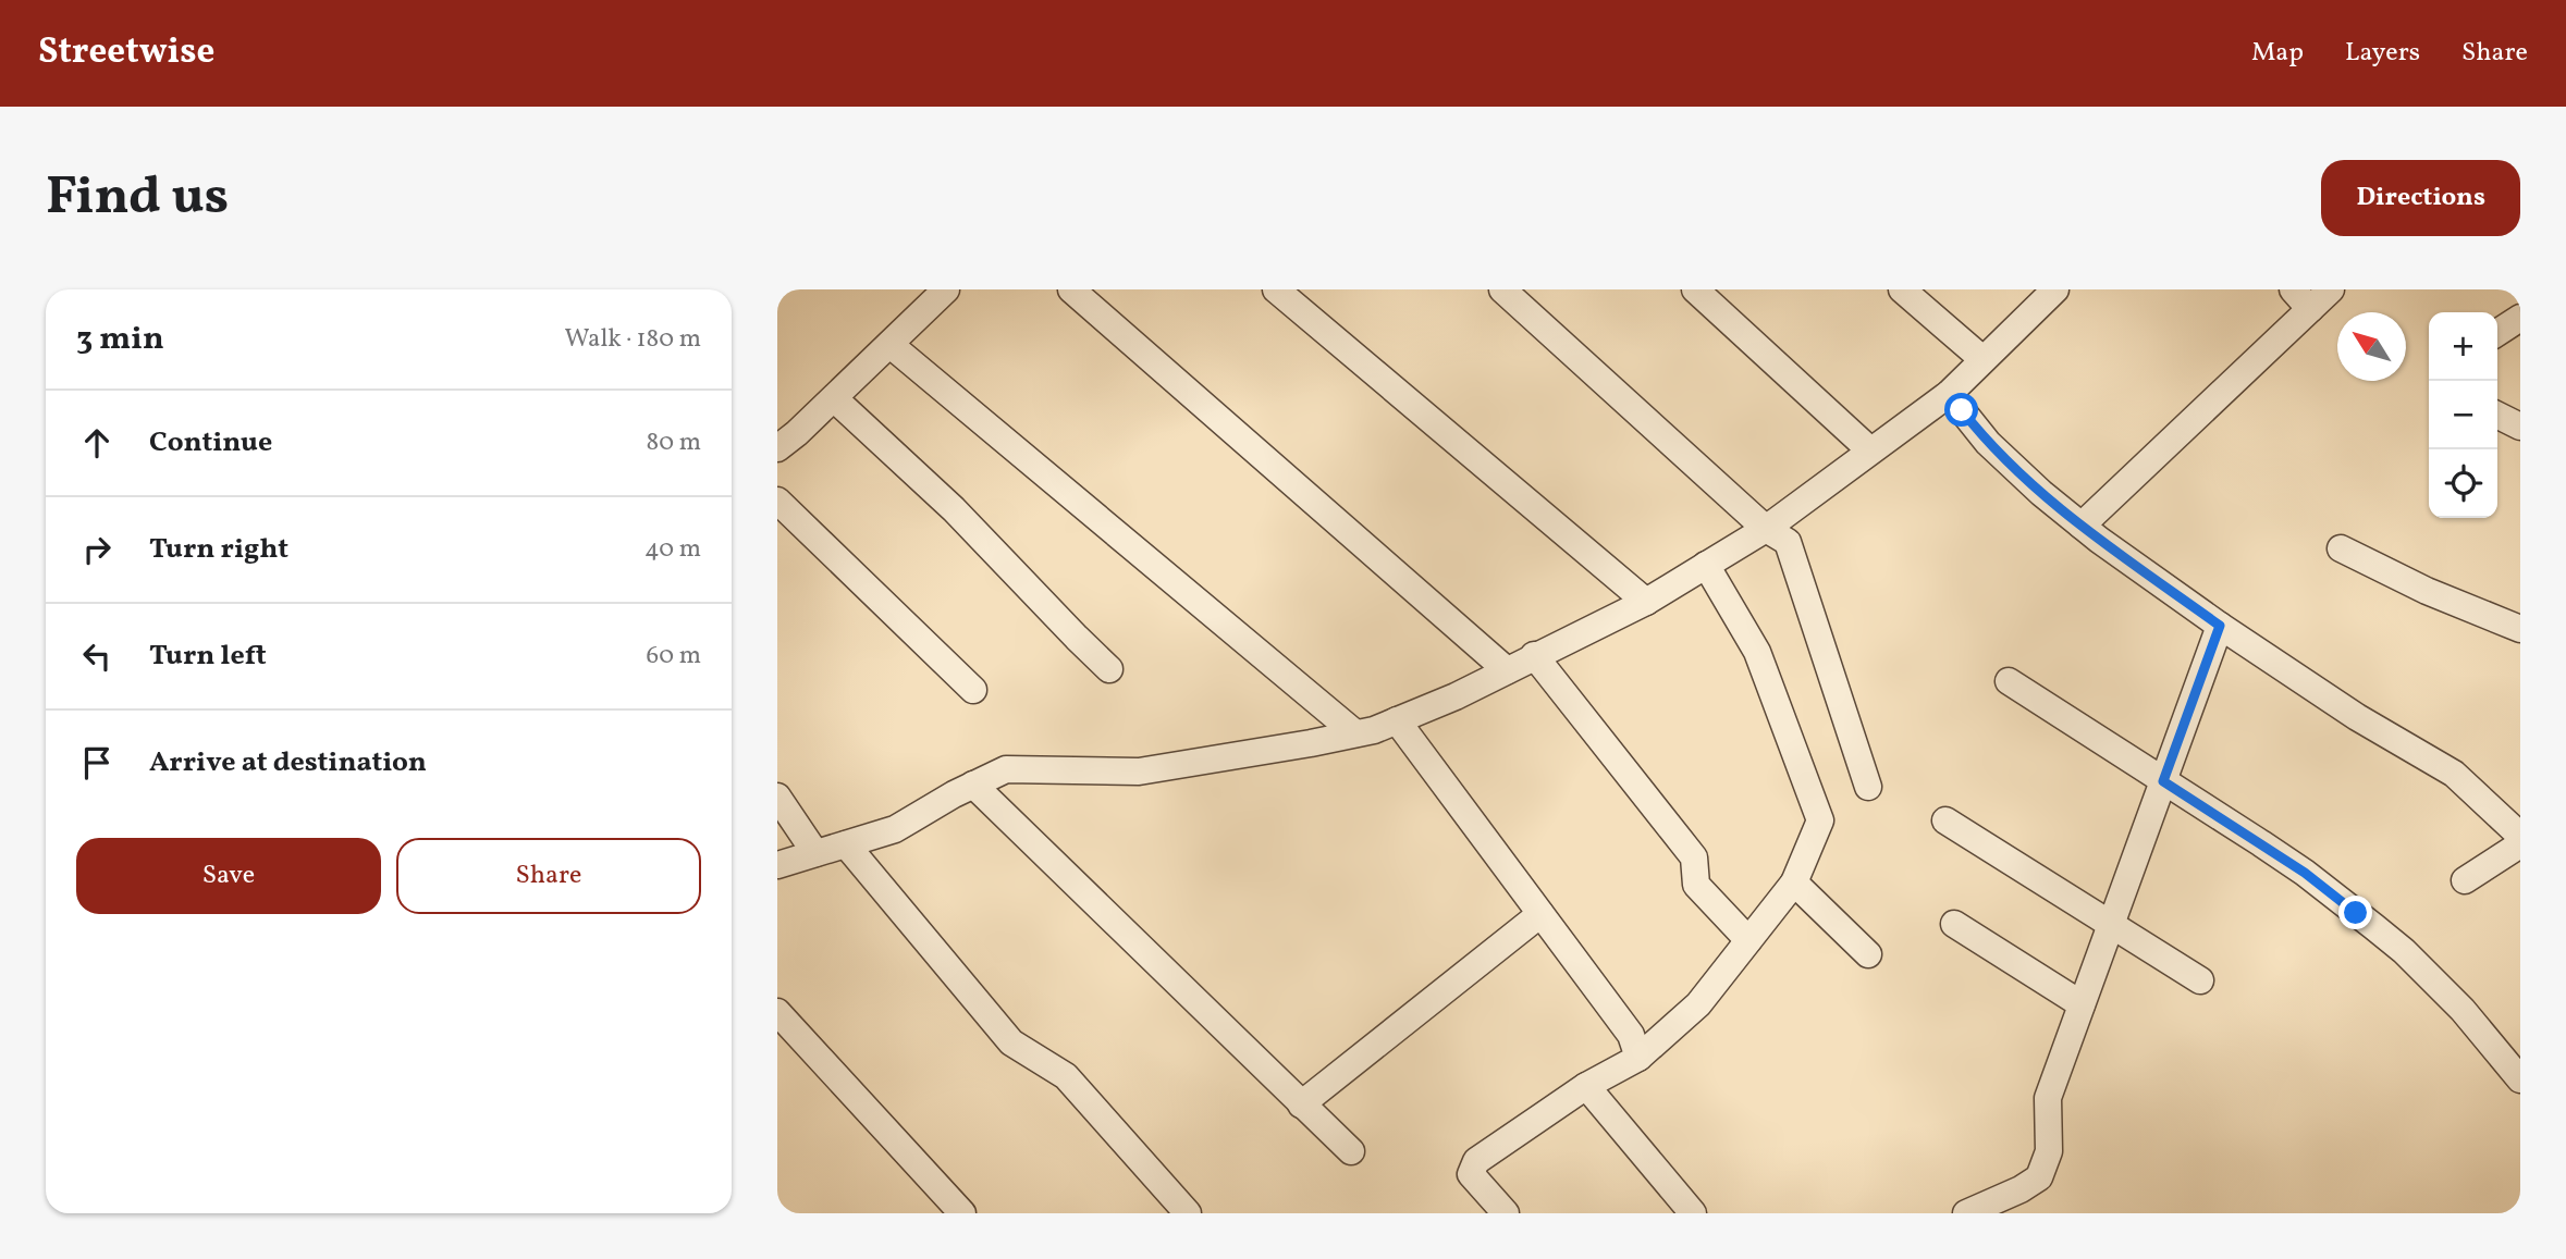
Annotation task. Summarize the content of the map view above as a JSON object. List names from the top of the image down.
{
  "north": "top left",
  "page": {
    "header": "Streetwise",
    "nav": ["Map", "Layers", "Share"],
    "buttons": [
      "Directions",
      ["Save", "Share"]
    ],
    "title": "Find us",
    "heading": ["3 min", "Walk · 180 m"],
    "map_buttons": ["+", "−"],
    "list": [
      ["Continue", "80 m"],
      ["Turn right", "40 m"],
      ["Turn left", "60 m"],
      "Arrive at destination"
    ]
  }
}
